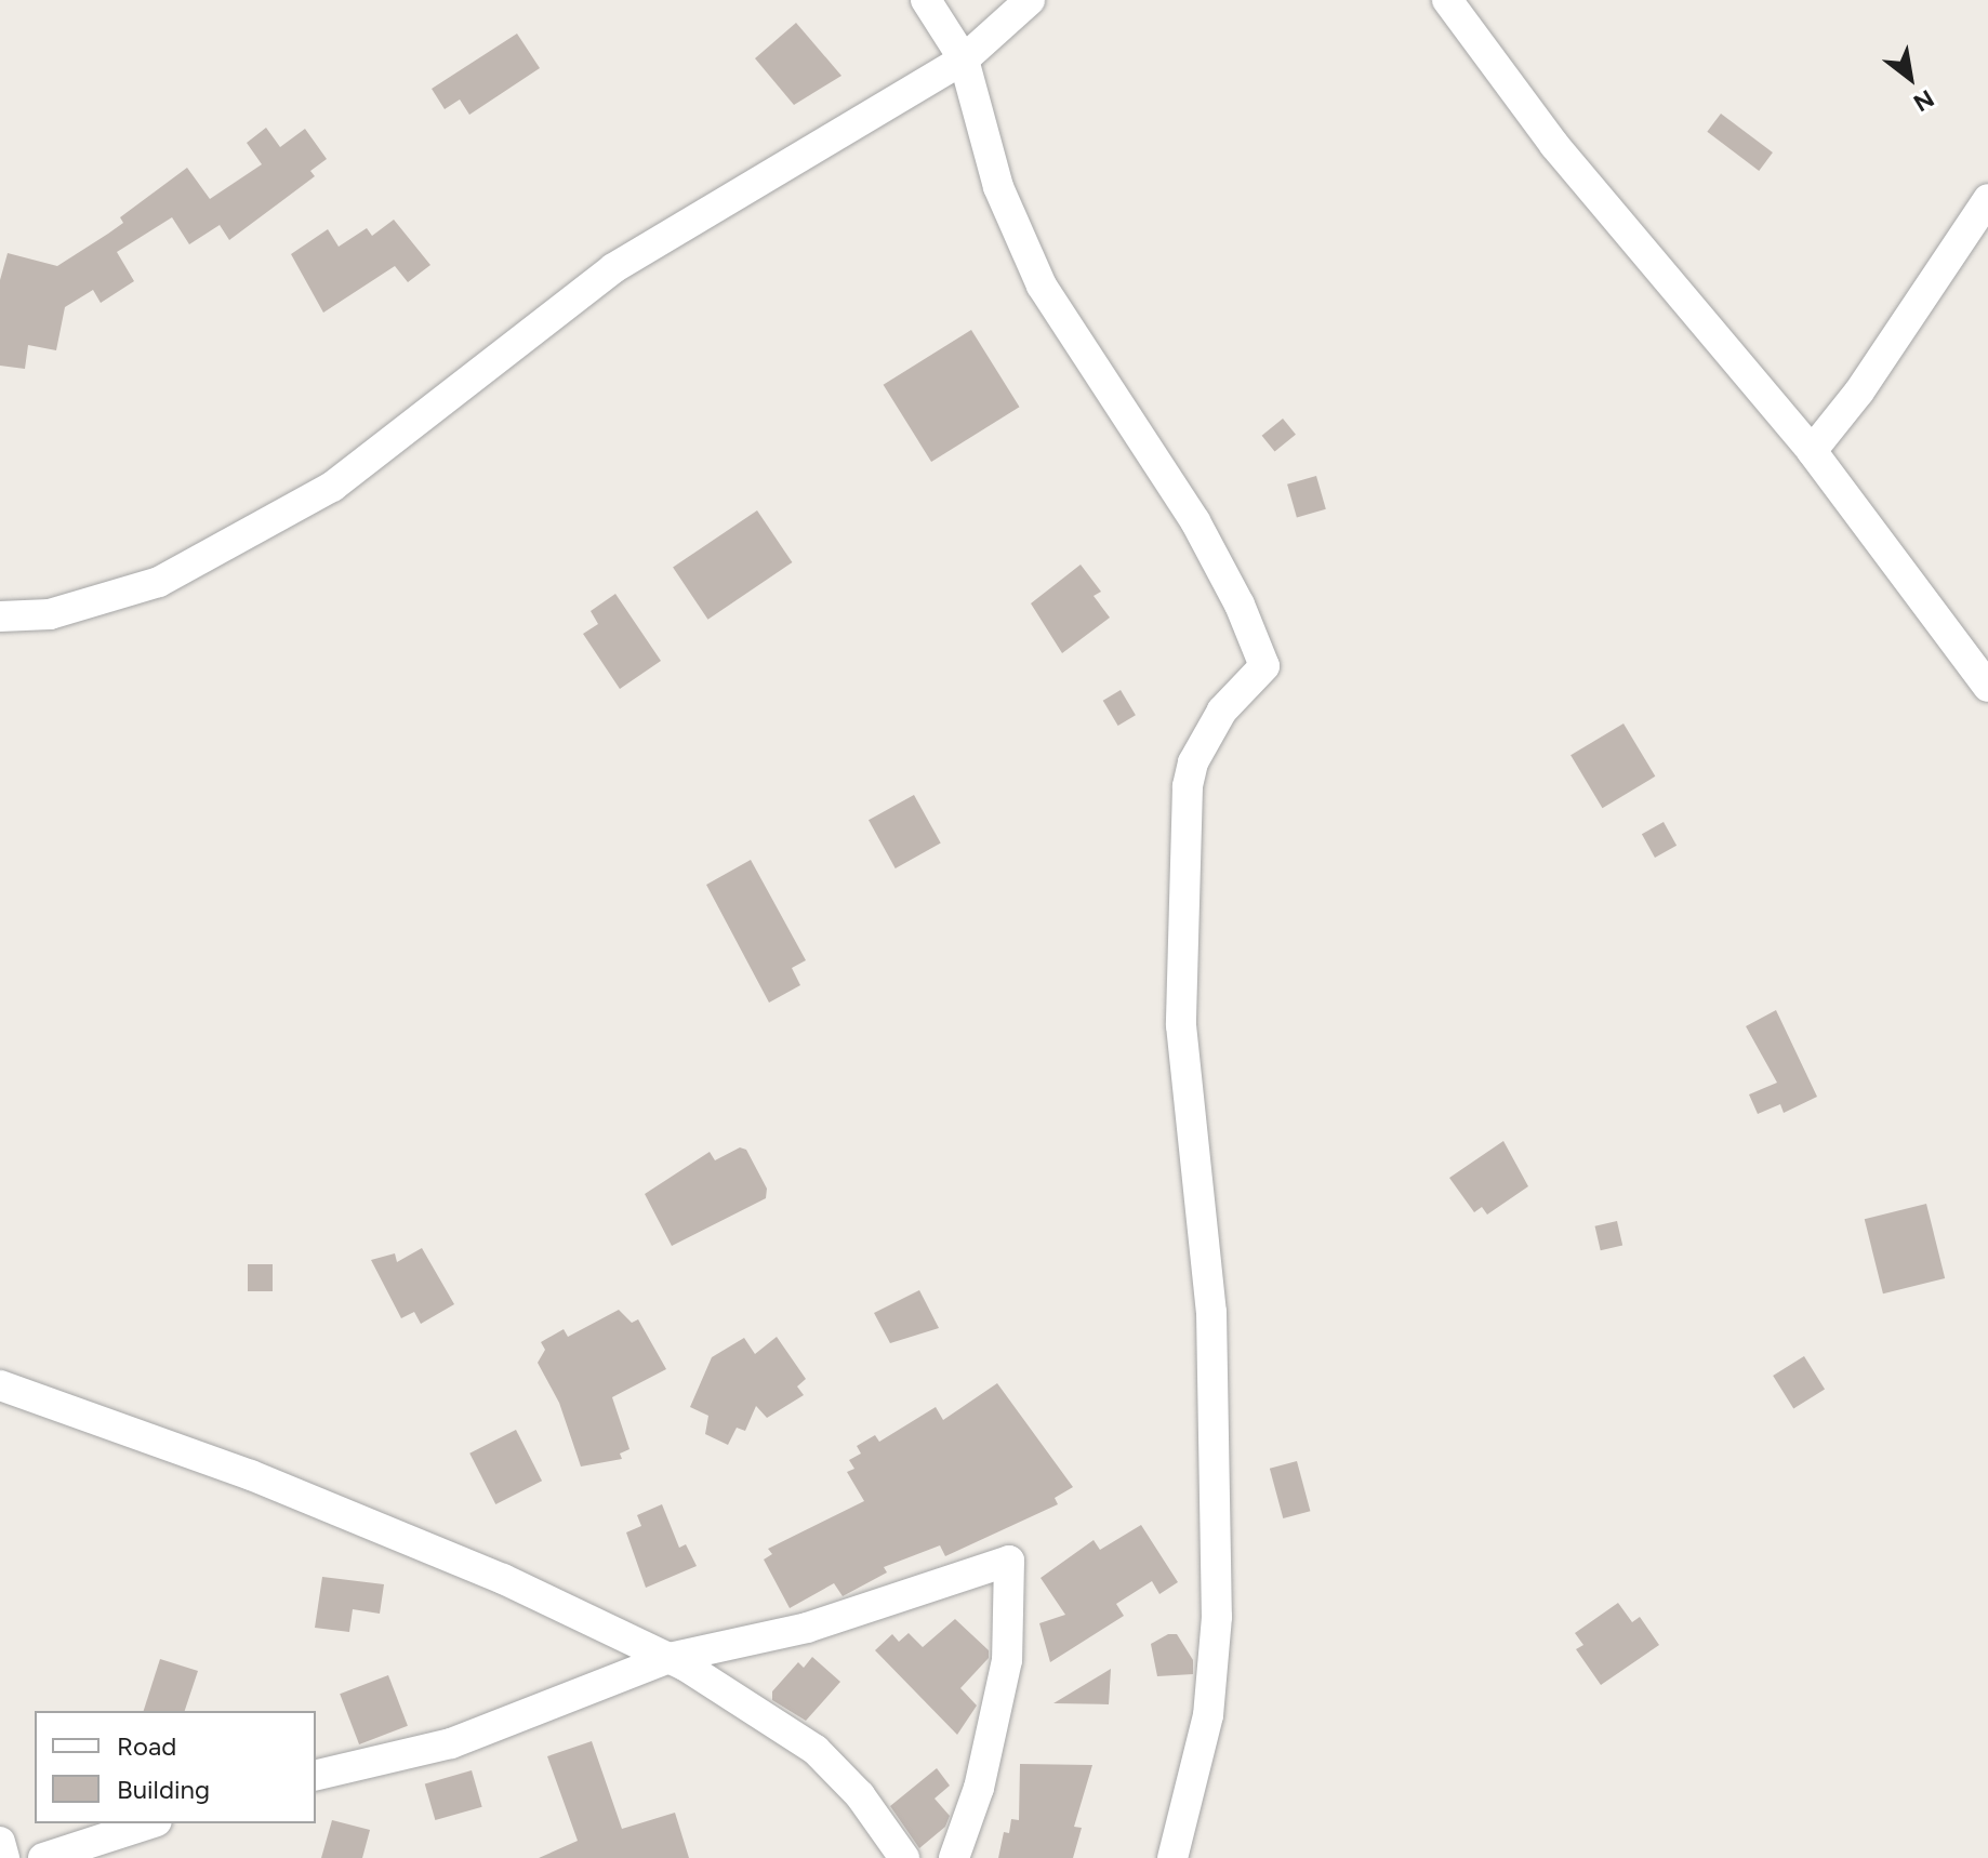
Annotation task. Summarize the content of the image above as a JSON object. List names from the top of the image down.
{
  "legend": ["Road", "Building"],
  "north": "bottom right"
}
